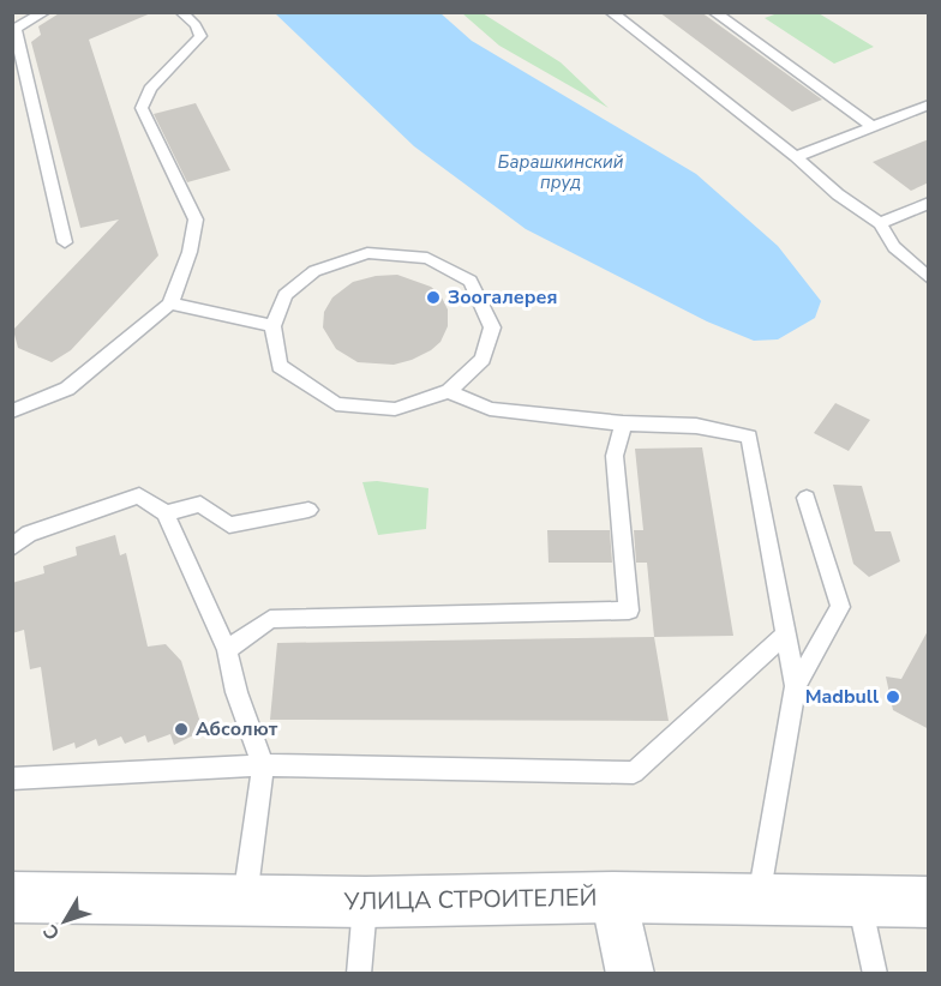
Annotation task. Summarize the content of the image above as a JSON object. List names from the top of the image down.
{
  "streets": {
    "street": ["УЛИЦА СТРОИТЕЛЕЙ"]
  },
  "water": ["Барашкинский пруд"],
  "places": ["Зоогалерея", "Madbull", "Абсолют"],
  "north": "bottom left"
}
